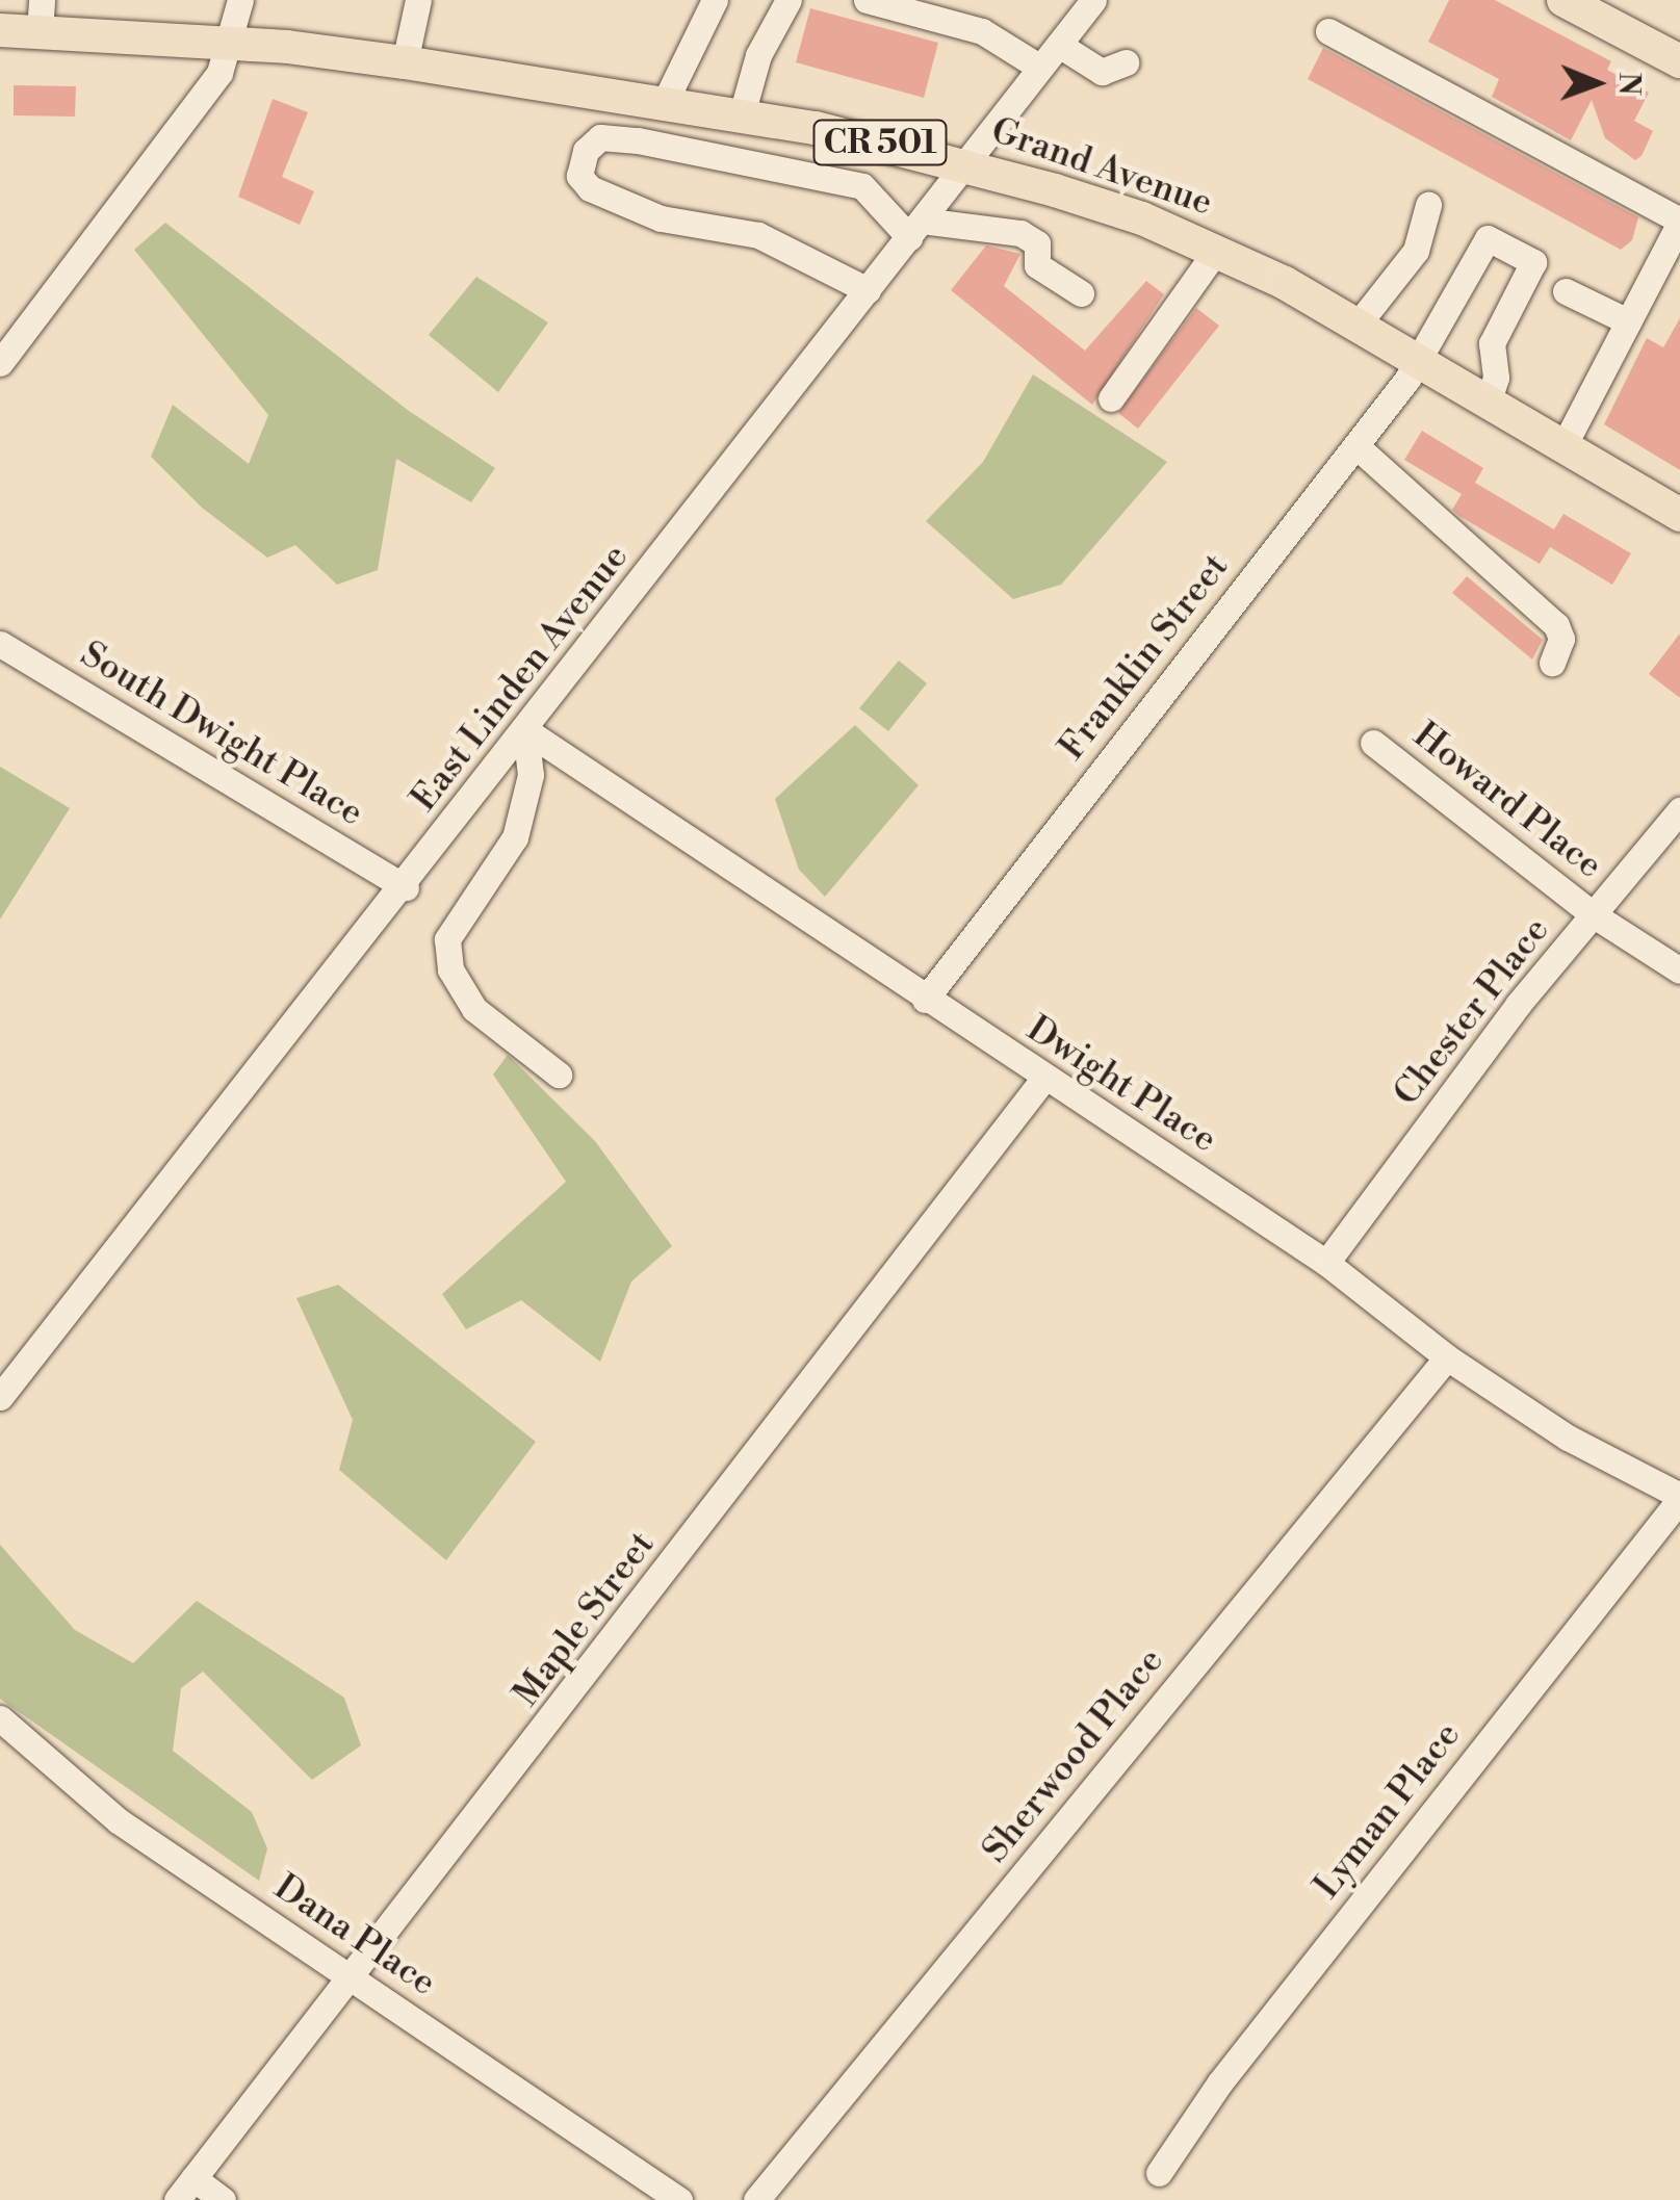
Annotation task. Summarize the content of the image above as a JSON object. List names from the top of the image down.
{
  "streets": {
    "main road": ["CR 501", "Grand Avenue"],
    "street": [
      "Franklin Street",
      "East Linden Avenue",
      "South Dwight Place",
      "Howard Place",
      "Chester Place",
      "Dwight Place",
      "Maple Street",
      "Sherwood Place",
      "Lyman Place",
      "Dana Place"
    ]
  },
  "crossings": [
    ["Grand Avenue", "Franklin Street"],
    ["Grand Avenue", "East Linden Avenue"],
    ["Franklin Street", "Dwight Place"],
    ["East Linden Avenue", "South Dwight Place"],
    ["East Linden Avenue", "Dwight Place"],
    ["Howard Place", "Chester Place"],
    ["Chester Place", "Dwight Place"],
    ["Dwight Place", "Maple Street"],
    ["Dwight Place", "Sherwood Place"],
    ["Dwight Place", "Lyman Place"],
    ["Maple Street", "Dana Place"]
  ],
  "north": "right"
}
